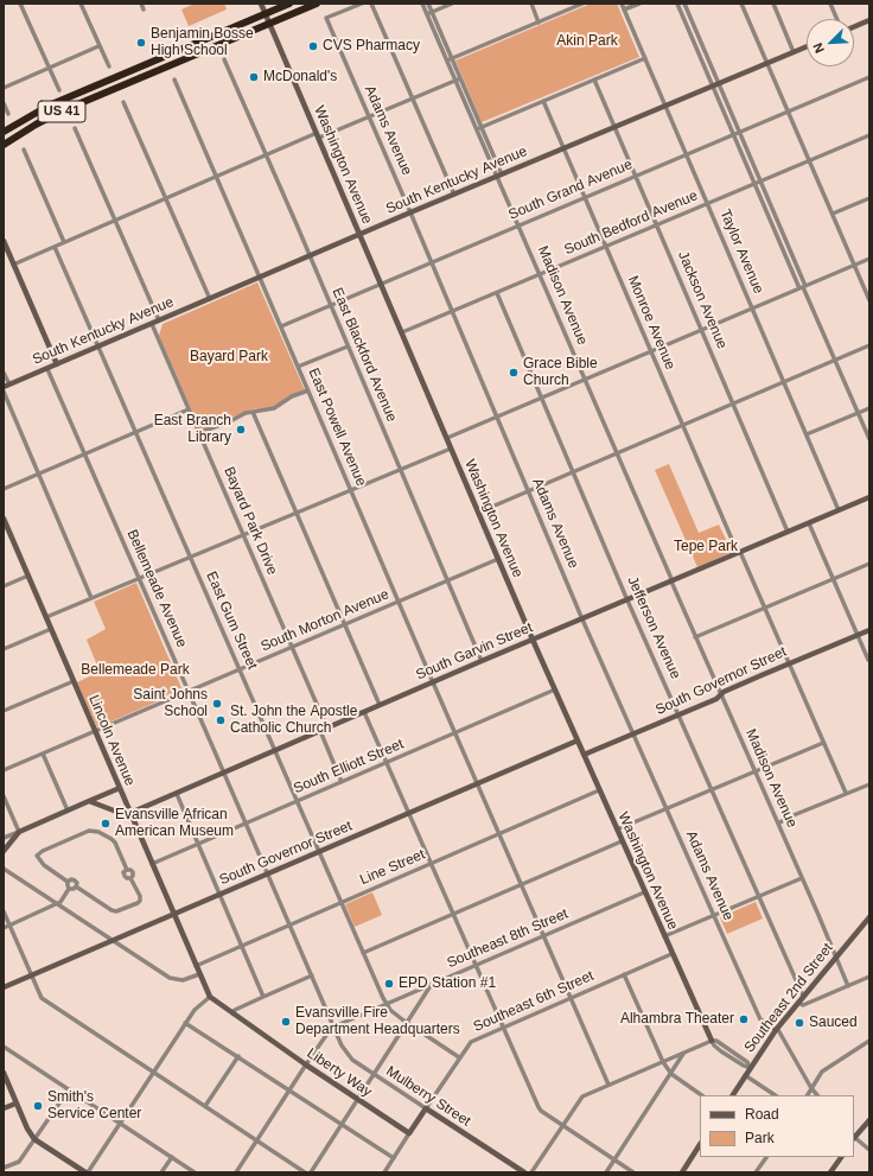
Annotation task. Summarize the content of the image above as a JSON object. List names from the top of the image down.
{
  "streets": {
    "highway": ["US 41"],
    "street": [
      "Adams Avenue",
      "Washington Avenue",
      "South Kentucky Avenue",
      "South Grand Avenue",
      "South Bedford Avenue",
      "Taylor Avenue",
      "Madison Avenue",
      "Jackson Avenue",
      "Monroe Avenue",
      "East Blackford Avenue",
      "East Powell Avenue",
      "Bayard Park Drive",
      "Bellemeade Avenue",
      "East Gum Street",
      "South Morton Avenue",
      "Jefferson Avenue",
      "South Garvin Street",
      "South Governor Street",
      "Lincoln Avenue",
      "South Elliott Street",
      "Line Street",
      "Southeast 8th Street",
      "Southeast 2nd Street",
      "Southeast 6th Street",
      "Liberty Way",
      "Mulberry Street"
    ]
  },
  "crossings": [
    ["US 41", "Washington Avenue"],
    ["Adams Avenue", "South Kentucky Avenue"],
    ["Adams Avenue", "South Grand Avenue"],
    ["Adams Avenue", "South Bedford Avenue"],
    ["Adams Avenue", "South Garvin Street"],
    ["Adams Avenue", "South Governor Street"],
    ["Adams Avenue", "Southeast 2nd Street"],
    ["Washington Avenue", "South Kentucky Avenue"],
    ["Washington Avenue", "South Grand Avenue"],
    ["Washington Avenue", "South Bedford Avenue"],
    ["Washington Avenue", "South Morton Avenue"],
    ["Washington Avenue", "South Garvin Street"],
    ["Washington Avenue", "South Governor Street"],
    ["Washington Avenue", "South Elliott Street"],
    ["Washington Avenue", "Line Street"],
    ["Washington Avenue", "Southeast 8th Street"],
    ["Washington Avenue", "Southeast 6th Street"],
    ["South Kentucky Avenue", "Taylor Avenue"],
    ["South Kentucky Avenue", "Madison Avenue"],
    ["South Kentucky Avenue", "Jackson Avenue"],
    ["South Kentucky Avenue", "Monroe Avenue"],
    ["South Kentucky Avenue", "East Blackford Avenue"],
    ["South Kentucky Avenue", "East Powell Avenue"],
    ["South Kentucky Avenue", "Bayard Park Drive"],
    ["South Kentucky Avenue", "Bellemeade Avenue"],
    ["South Kentucky Avenue", "East Gum Street"],
    ["South Grand Avenue", "Taylor Avenue"],
    ["South Grand Avenue", "Madison Avenue"],
    ["South Grand Avenue", "Jackson Avenue"],
    ["South Grand Avenue", "Monroe Avenue"],
    ["South Grand Avenue", "East Blackford Avenue"],
    ["South Grand Avenue", "East Powell Avenue"],
    ["South Bedford Avenue", "Taylor Avenue"],
    ["South Bedford Avenue", "Madison Avenue"],
    ["South Bedford Avenue", "Jackson Avenue"],
    ["South Bedford Avenue", "Monroe Avenue"],
    ["South Bedford Avenue", "Jefferson Avenue"],
    ["Taylor Avenue", "South Garvin Street"],
    ["Madison Avenue", "South Garvin Street"],
    ["Madison Avenue", "South Governor Street"],
    ["Madison Avenue", "Southeast 2nd Street"],
    ["Jackson Avenue", "South Garvin Street"],
    ["Monroe Avenue", "South Garvin Street"],
    ["Monroe Avenue", "South Governor Street"],
    ["East Blackford Avenue", "South Morton Avenue"],
    ["East Blackford Avenue", "South Garvin Street"],
    ["East Powell Avenue", "South Morton Avenue"],
    ["East Powell Avenue", "South Garvin Street"],
    ["East Powell Avenue", "South Governor Street"],
    ["East Powell Avenue", "South Elliott Street"],
    ["East Powell Avenue", "Line Street"],
    ["East Powell Avenue", "Southeast 8th Street"],
    ["East Powell Avenue", "Southeast 6th Street"],
    ["Bayard Park Drive", "South Morton Avenue"],
    ["Bayard Park Drive", "South Garvin Street"],
    ["Bellemeade Avenue", "South Morton Avenue"],
    ["Bellemeade Avenue", "South Garvin Street"],
    ["Bellemeade Avenue", "South Governor Street"],
    ["Bellemeade Avenue", "South Elliott Street"],
    ["Bellemeade Avenue", "Line Street"],
    ["Bellemeade Avenue", "Southeast 8th Street"],
    ["Bellemeade Avenue", "Mulberry Street"],
    ["East Gum Street", "South Morton Avenue"],
    ["East Gum Street", "South Garvin Street"],
    ["East Gum Street", "South Governor Street"],
    ["East Gum Street", "South Elliott Street"],
    ["East Gum Street", "Line Street"],
    ["East Gum Street", "Southeast 8th Street"],
    ["South Morton Avenue", "Lincoln Avenue"],
    ["Jefferson Avenue", "South Garvin Street"],
    ["Jefferson Avenue", "South Governor Street"],
    ["Jefferson Avenue", "Southeast 2nd Street"],
    ["South Garvin Street", "Lincoln Avenue"],
    ["South Governor Street", "Lincoln Avenue"],
    ["Lincoln Avenue", "South Elliott Street"],
    ["Lincoln Avenue", "Line Street"],
    ["Lincoln Avenue", "Liberty Way"],
    ["Southeast 8th Street", "Liberty Way"],
    ["Southeast 8th Street", "Mulberry Street"],
    ["Southeast 6th Street", "Liberty Way"],
    ["Southeast 6th Street", "Mulberry Street"]
  ],
  "parks": [
    "Akin Park",
    "Bayard Park",
    "Tepe Park",
    "Bellemeade Park"
  ],
  "places": [
    "Benjamin Bosse High School",
    "CVS Pharmacy",
    "McDonald's",
    "Grace Bible Church",
    "East Branch Library",
    "Saint Johns School",
    "St. John the Apostle Catholic Church",
    "Evansville African American Museum",
    "EPD Station #1",
    "Alhambra Theater",
    "Evansville Fire Department Headquarters",
    "Sauced",
    "Smith's Service Center"
  ],
  "legend": ["Road", "Park"],
  "north": "bottom left"
}
